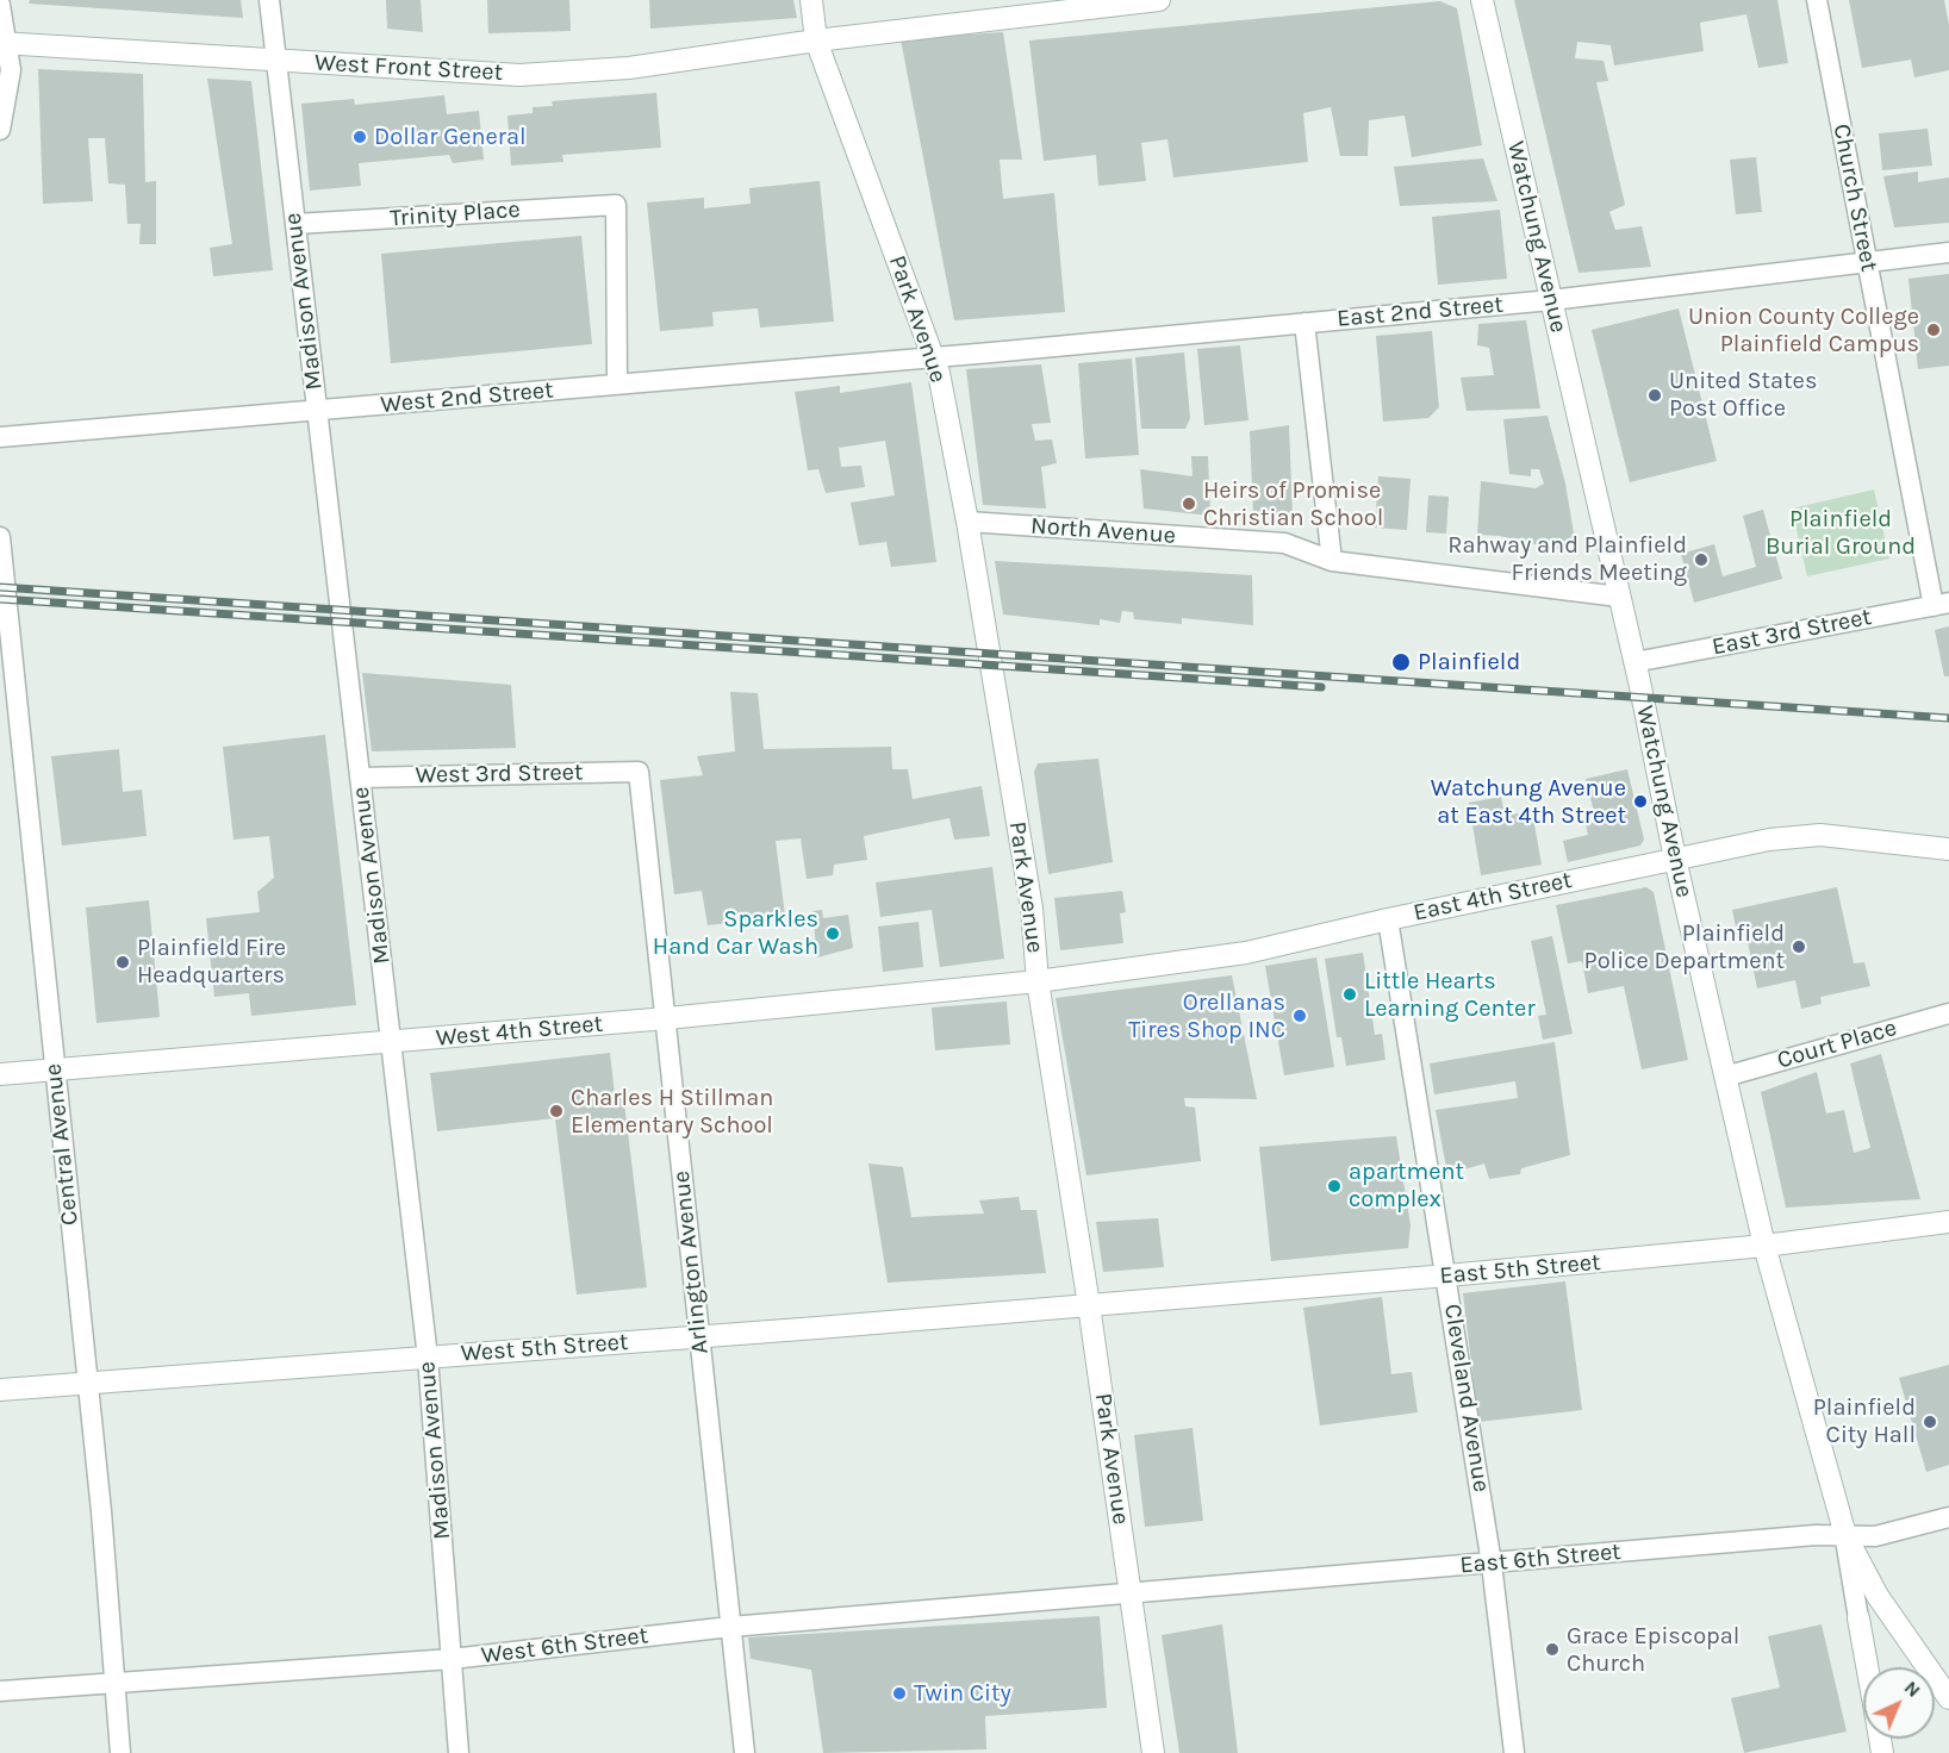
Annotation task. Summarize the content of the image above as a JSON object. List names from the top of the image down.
{
  "streets": {
    "main road": [
      "West Front Street",
      "Watchung Avenue",
      "Park Avenue",
      "East 4th Street",
      "West 4th Street",
      "East 5th Street",
      "West 5th Street"
    ],
    "street": [
      "Church Street",
      "Trinity Place",
      "Madison Avenue",
      "East 2nd Street",
      "West 2nd Street",
      "North Avenue",
      "East 3rd Street",
      "West 3rd Street",
      "Court Place",
      "Central Avenue",
      "Arlington Avenue",
      "Cleveland Avenue",
      "East 6th Street",
      "West 6th Street"
    ]
  },
  "crossings": [
    ["West Front Street", "Madison Avenue"],
    ["West Front Street", "Park Avenue"],
    ["Church Street", "East 2nd Street"],
    ["Church Street", "East 3rd Street"],
    ["Trinity Place", "Madison Avenue"],
    ["Trinity Place", "West 2nd Street"],
    ["Watchung Avenue", "East 2nd Street"],
    ["Watchung Avenue", "North Avenue"],
    ["Watchung Avenue", "East 3rd Street"],
    ["Watchung Avenue", "East 4th Street"],
    ["Watchung Avenue", "Court Place"],
    ["Watchung Avenue", "East 5th Street"],
    ["Watchung Avenue", "East 6th Street"],
    ["Madison Avenue", "West 2nd Street"],
    ["Madison Avenue", "West 3rd Street"],
    ["Madison Avenue", "West 4th Street"],
    ["Madison Avenue", "West 5th Street"],
    ["Madison Avenue", "West 6th Street"],
    ["East 2nd Street", "Park Avenue"],
    ["East 2nd Street", "West 2nd Street"],
    ["Park Avenue", "West 2nd Street"],
    ["Park Avenue", "North Avenue"],
    ["Park Avenue", "East 4th Street"],
    ["Park Avenue", "West 4th Street"],
    ["Park Avenue", "East 5th Street"],
    ["Park Avenue", "West 5th Street"],
    ["Park Avenue", "East 6th Street"],
    ["Park Avenue", "West 6th Street"],
    ["West 3rd Street", "Arlington Avenue"],
    ["East 4th Street", "West 4th Street"],
    ["East 4th Street", "Cleveland Avenue"],
    ["West 4th Street", "Central Avenue"],
    ["West 4th Street", "Arlington Avenue"],
    ["Central Avenue", "West 5th Street"],
    ["Central Avenue", "West 6th Street"],
    ["Arlington Avenue", "West 5th Street"],
    ["Arlington Avenue", "West 6th Street"],
    ["East 5th Street", "West 5th Street"],
    ["East 5th Street", "Cleveland Avenue"],
    ["Cleveland Avenue", "East 6th Street"],
    ["East 6th Street", "West 6th Street"]
  ],
  "parks": ["Plainfield Burial Ground"],
  "places": [
    "Dollar General",
    "Union County College Plainfield Campus",
    "United States Post Office",
    "Heirs of Promise Christian School",
    "Rahway and Plainfield Friends Meeting",
    "Plainfield",
    "Watchung Avenue at East 4th Street",
    "Sparkles Hand Car Wash",
    "Plainfield Police Department",
    "Plainfield Fire Headquarters",
    "Little Hearts Learning Center",
    "Orellanas Tires Shop INC",
    "Charles H Stillman Elementary School",
    "apartment complex",
    "Plainfield City Hall",
    "Grace Episcopal Church",
    "Twin City"
  ],
  "north": "top right"
}
